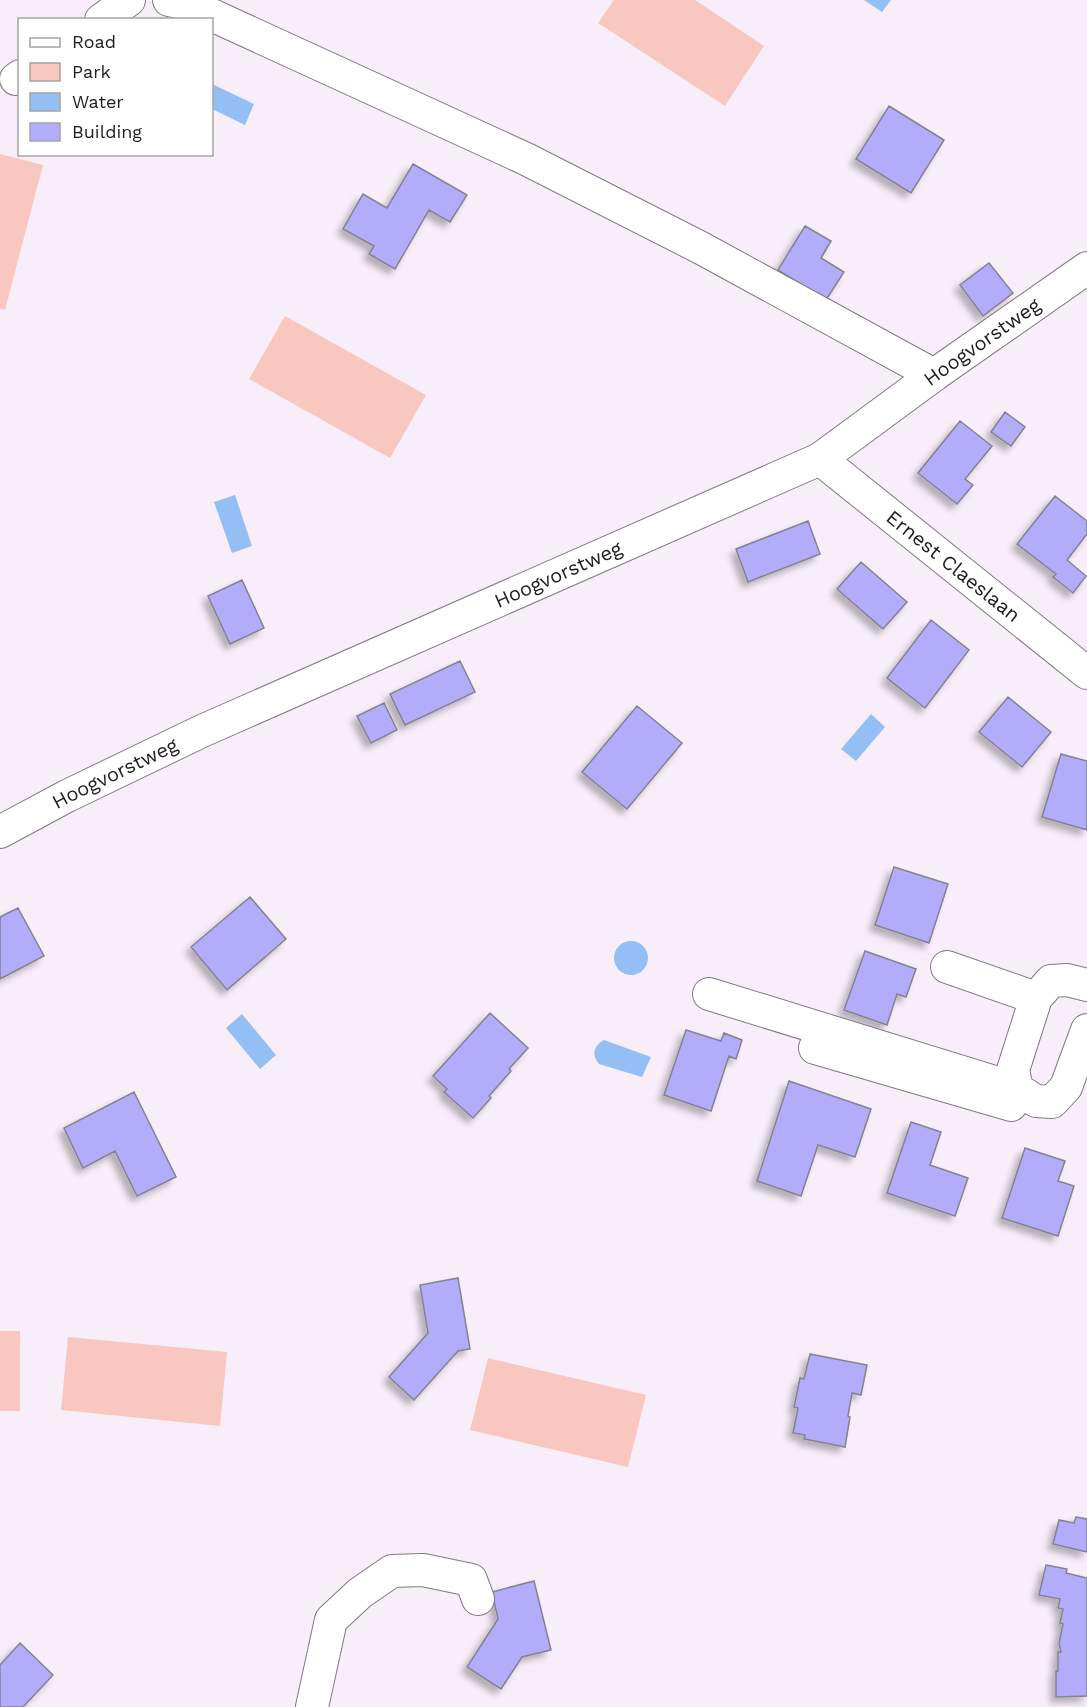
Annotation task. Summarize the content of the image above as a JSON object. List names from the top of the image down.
{
  "streets": {
    "street": ["Hoogvorstweg", "Ernest Claeslaan"]
  },
  "crossings": [
    ["Hoogvorstweg", "Ernest Claeslaan"]
  ],
  "legend": [
    "Road",
    "Park",
    "Water",
    "Building"
  ]
}
